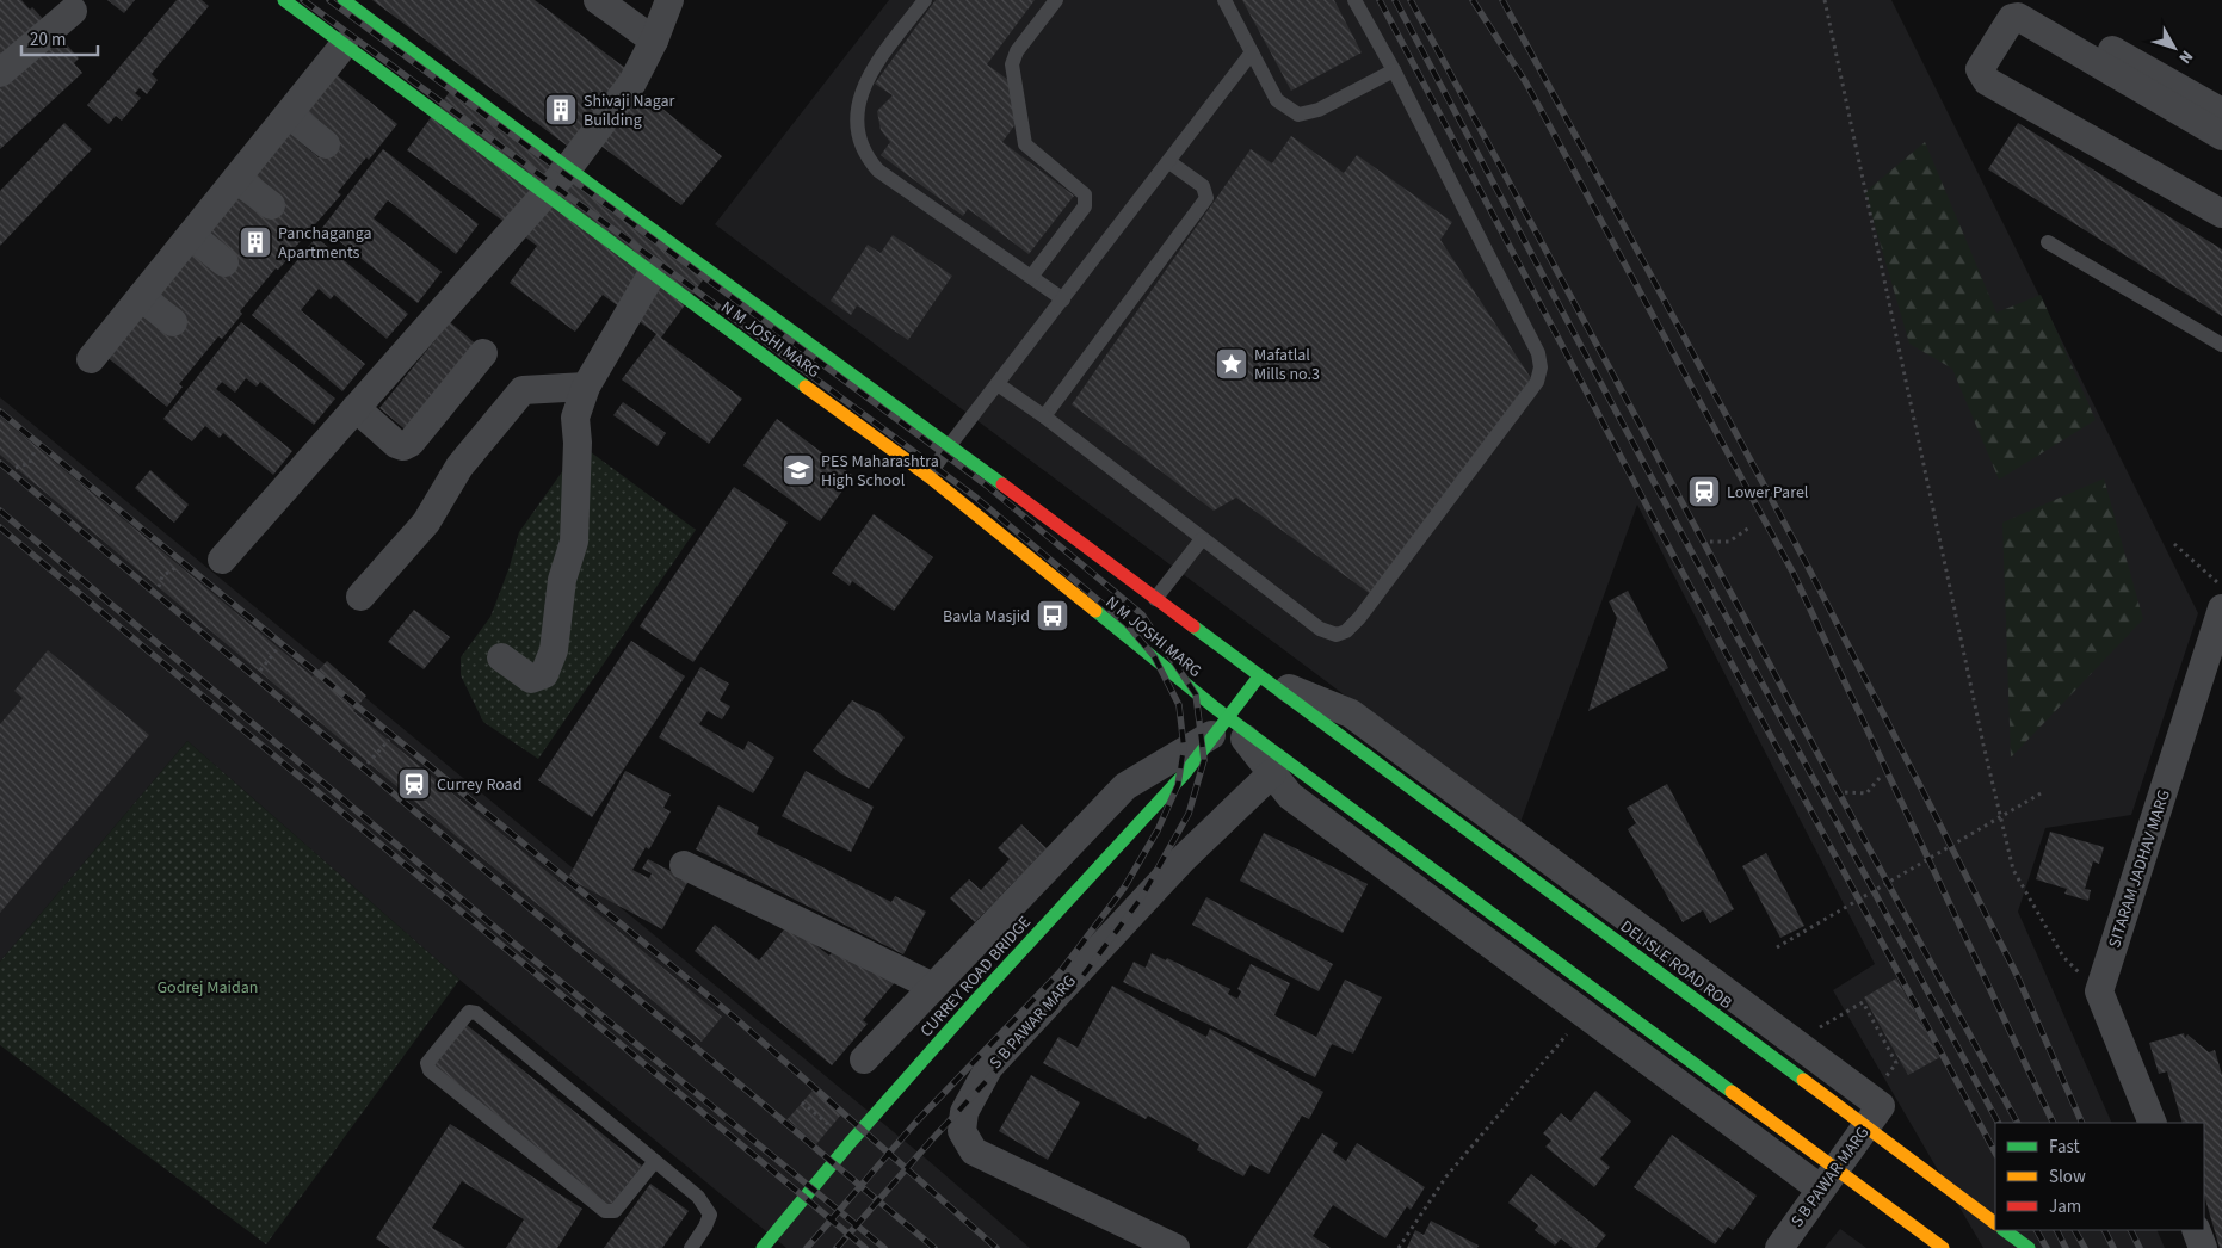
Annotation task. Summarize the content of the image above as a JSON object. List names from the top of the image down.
{
  "streets": {
    "main road": ["N M JOSHI MARG", "DELISLE ROAD ROB", "CURREY ROAD BRIDGE"],
    "street": ["SITARAM JADHAV MARG", "S B PAWAR MARG"]
  },
  "crossings": [
    ["N M JOSHI MARG", "DELISLE ROAD ROB"],
    ["N M JOSHI MARG", "CURREY ROAD BRIDGE"]
  ],
  "parks": ["Godrej Maidan"],
  "places": {
    "building": ["Shivaji Nagar Building", "Panchaganga Apartments"],
    "place": ["Mafatlal Mills no.3"],
    "school or university": ["PES Maharashtra High School"],
    "station": ["Lower Parel", "Currey Road"],
    "bus stop": ["Bavla Masjid"]
  },
  "legend": ["Fast", "Slow", "Jam"],
  "scale_bar": "20 m",
  "north": "bottom right"
}
